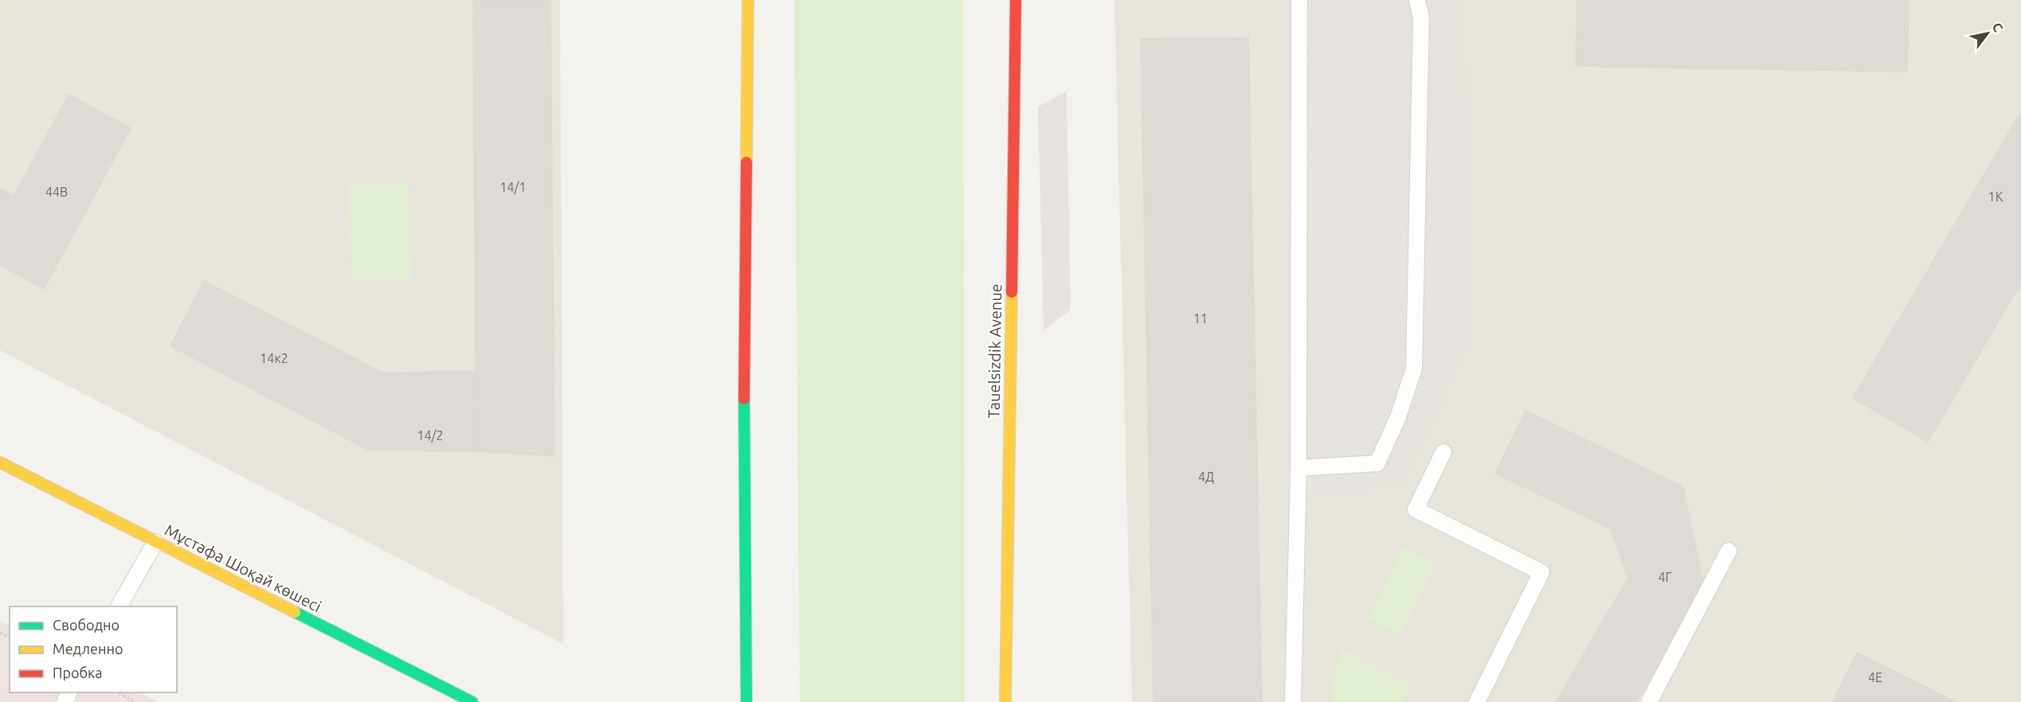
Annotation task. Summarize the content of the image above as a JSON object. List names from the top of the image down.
{
  "streets": {
    "street": ["Tauelsizdik Avenue", "Мұстафа Шоқай көшесі"]
  },
  "house_numbers": [
    "14/1",
    "44В",
    "1К",
    "11",
    "14к2",
    "14/2",
    "4Д",
    "4Г",
    "4Е"
  ],
  "legend": ["Свободно", "Медленно", "Пробка"],
  "north": "top right"
}
